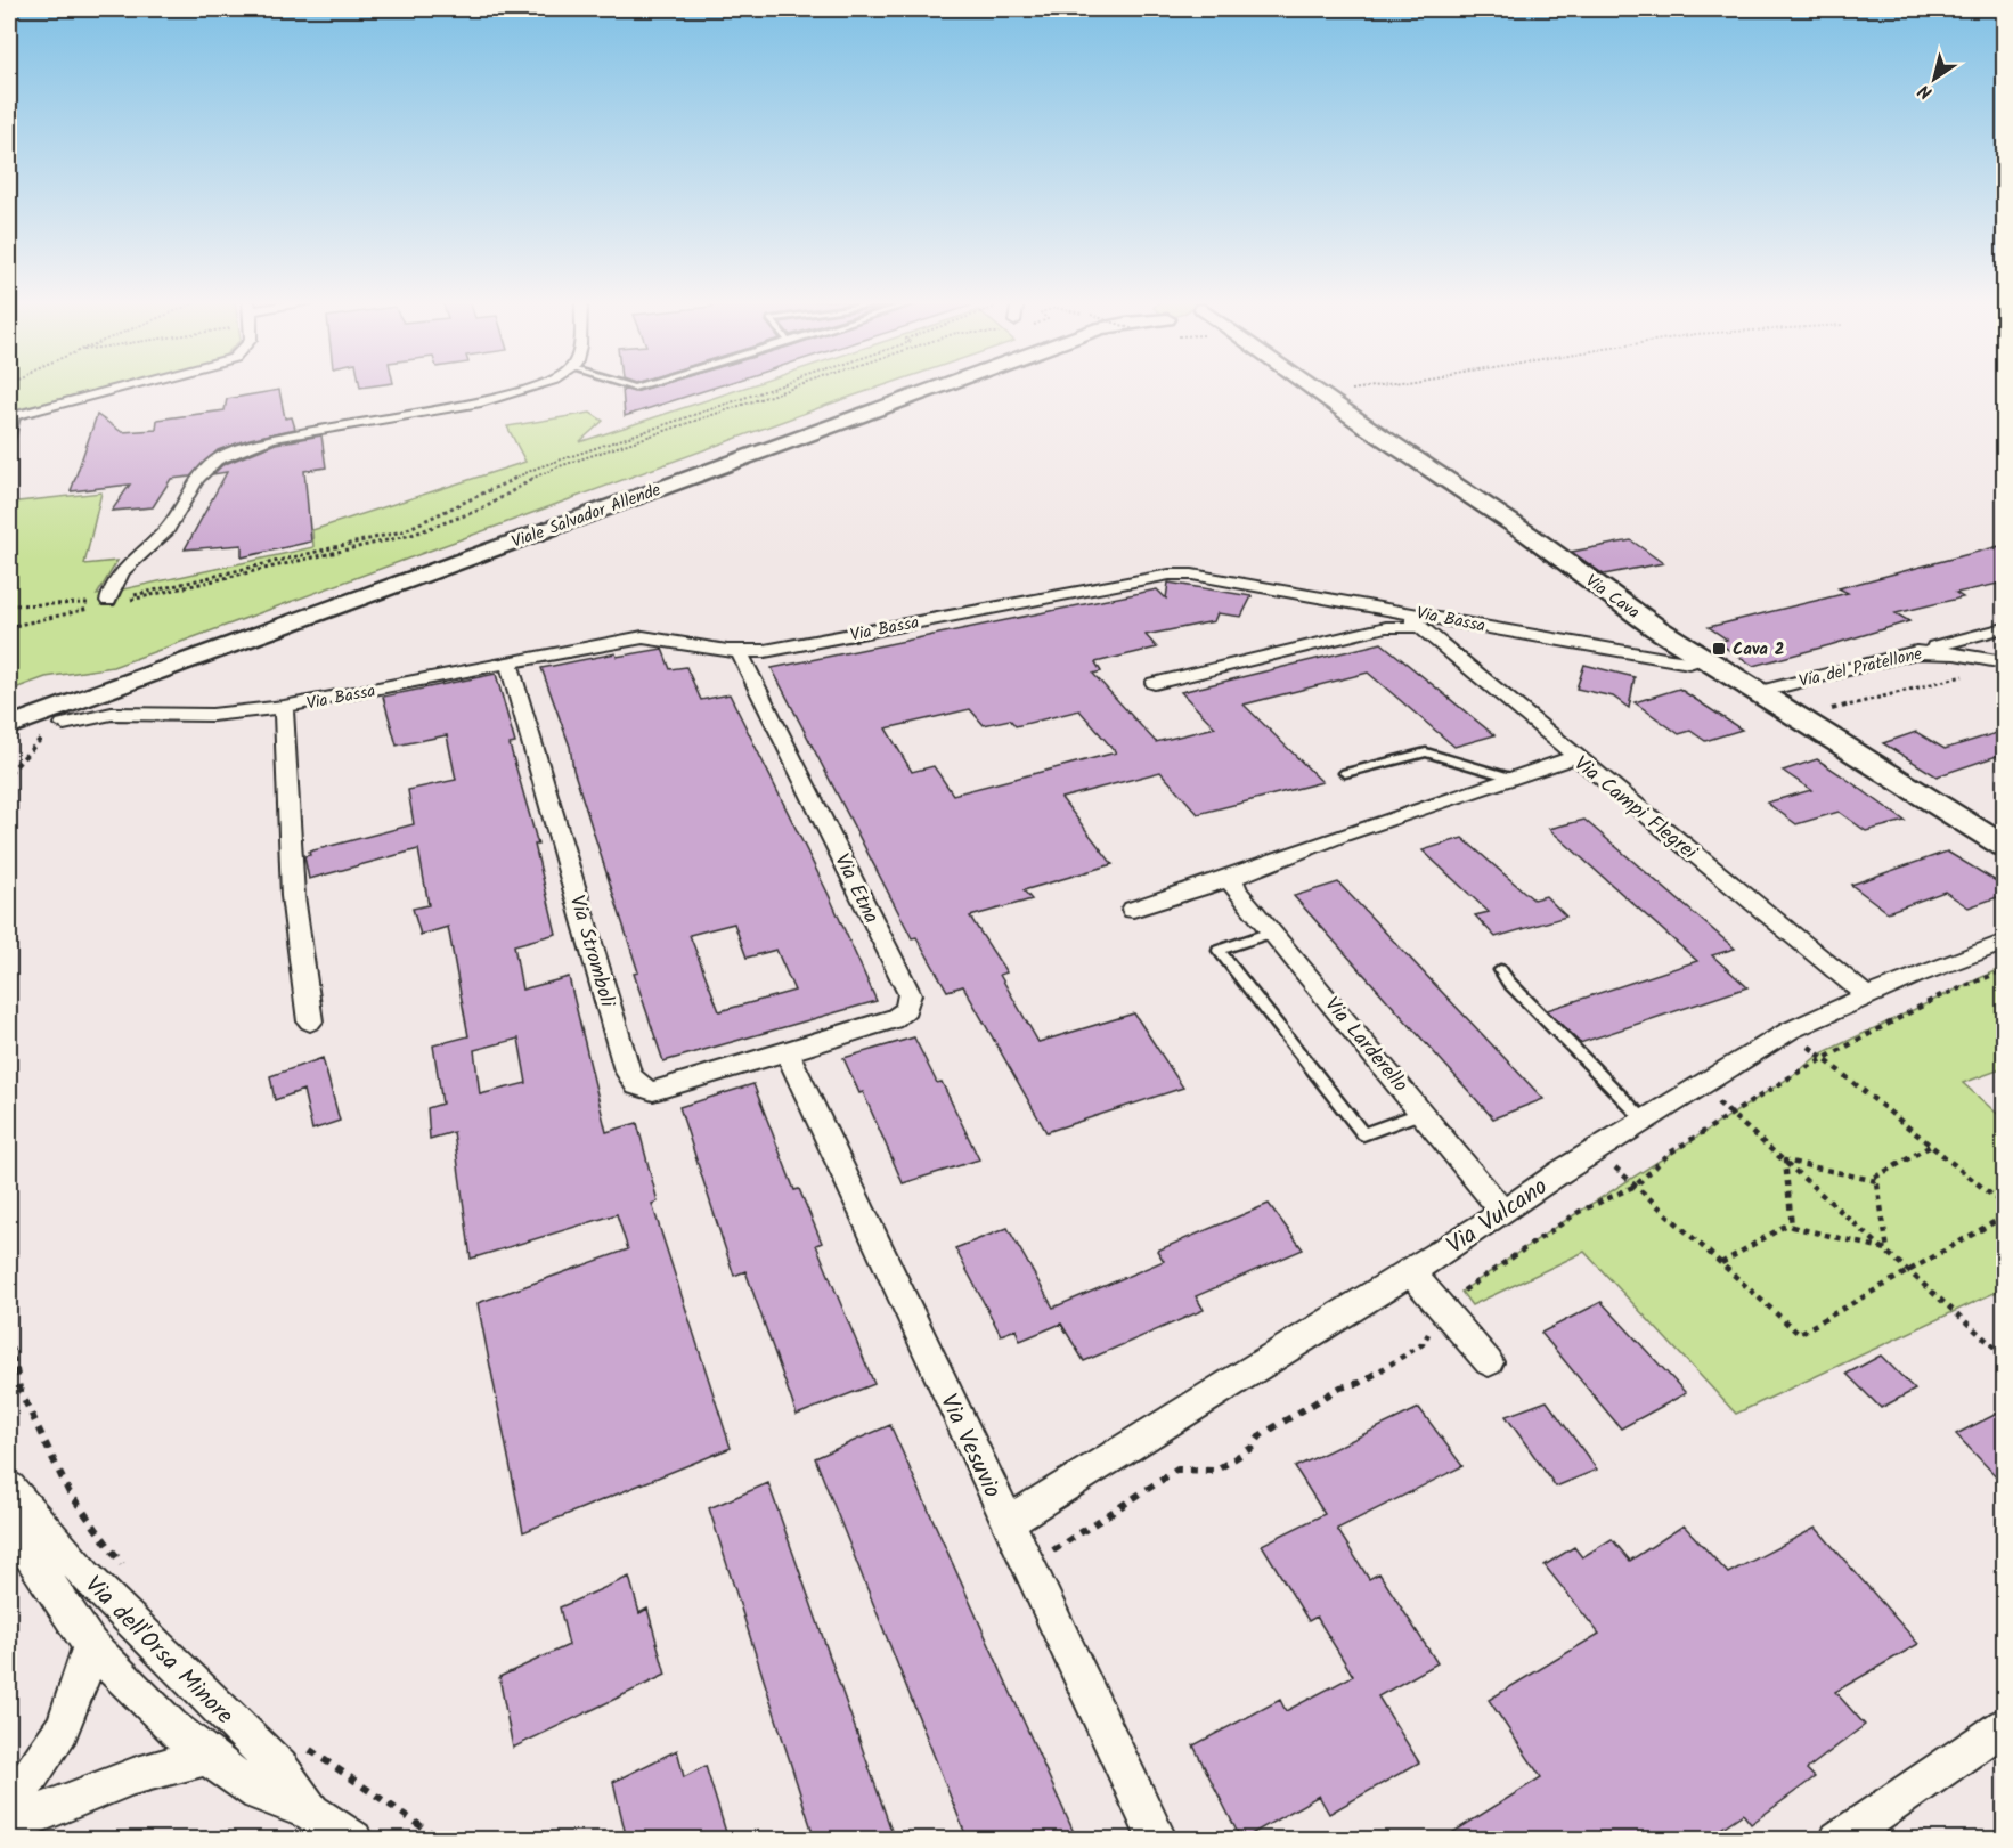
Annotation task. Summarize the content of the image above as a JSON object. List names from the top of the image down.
{
  "streets": {
    "main road": ["Viale Salvador Allende", "Via Cava"],
    "street": [
      "Via Bassa",
      "Via del Pratellone",
      "Via Campi Flegrei",
      "Via Etna",
      "Via Stromboli",
      "Via Larderello",
      "Via Vulcano",
      "Via Vesuvio",
      "Via dell'Orsa Minore"
    ]
  },
  "crossings": [
    ["Via Cava", "Via Bassa"],
    ["Via Cava", "Via del Pratellone"],
    ["Via Bassa", "Via Campi Flegrei"],
    ["Via Bassa", "Via Etna"],
    ["Via Bassa", "Via Stromboli"],
    ["Via Campi Flegrei", "Via Vulcano"],
    ["Via Etna", "Via Stromboli"],
    ["Via Etna", "Via Vesuvio"],
    ["Via Stromboli", "Via Vesuvio"],
    ["Via Larderello", "Via Vulcano"],
    ["Via Vulcano", "Via Vesuvio"]
  ],
  "places": {
    "transit": ["Cava 2"]
  },
  "north": "bottom left"
}
